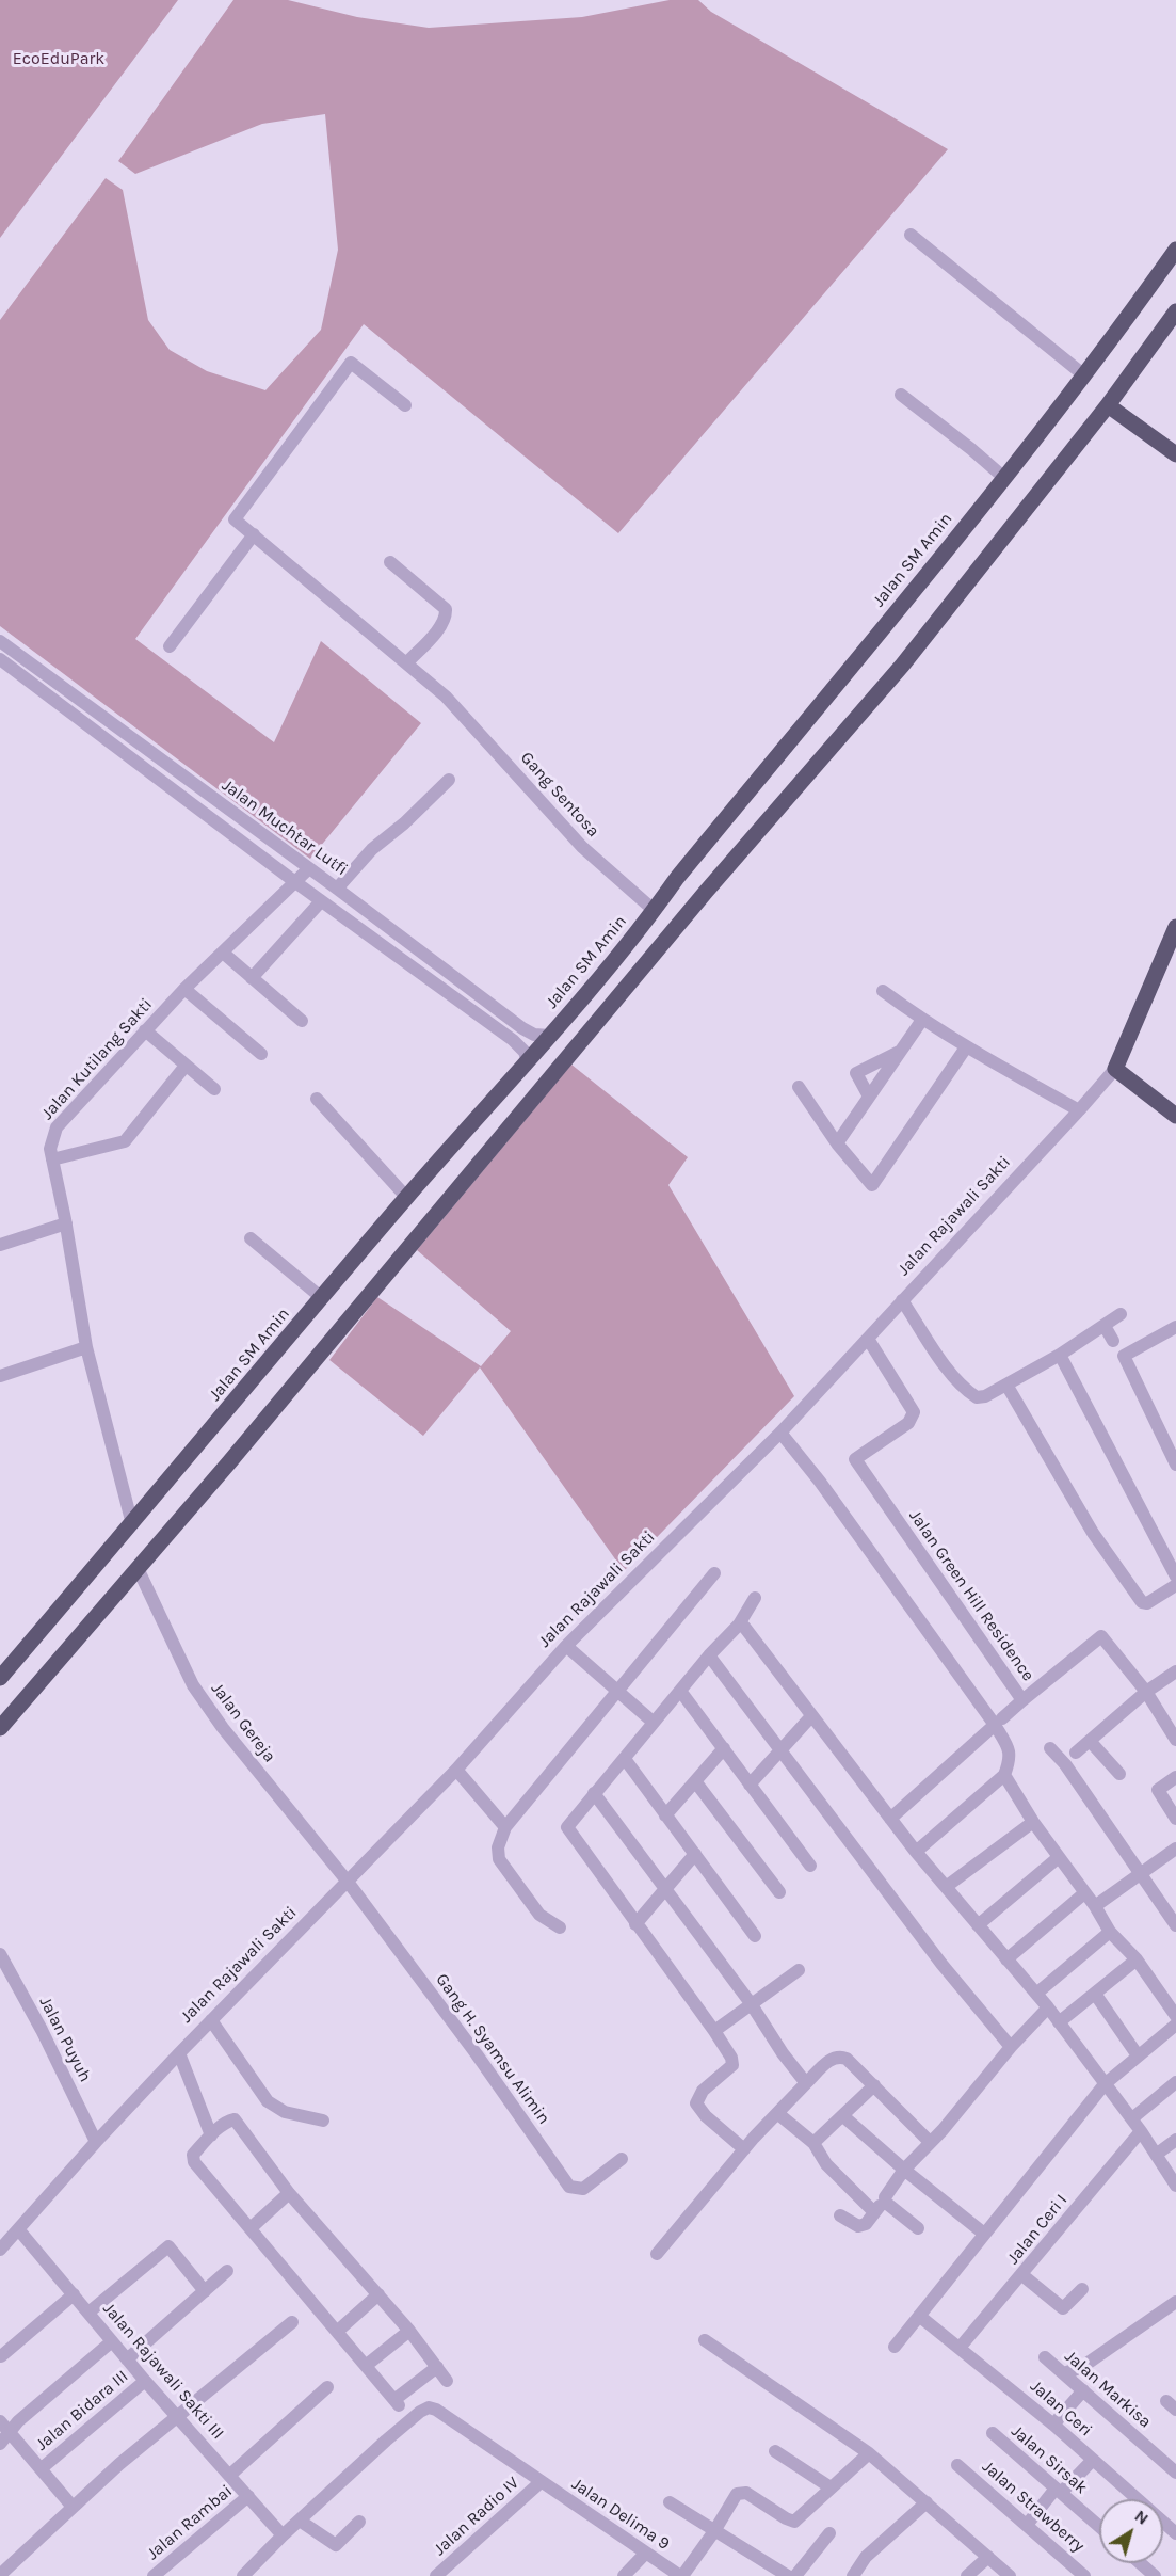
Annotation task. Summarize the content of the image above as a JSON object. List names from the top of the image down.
{
  "streets": {
    "main road": ["Jalan SM Amin", "Jalan Rajawali Sakti"],
    "street": [
      "Gang Sentosa",
      "Jalan Muchtar Lutfi",
      "Jalan Kutilang Sakti",
      "Jalan Green Hill Residence",
      "Jalan Gereja",
      "Jalan Puyuh",
      "Gang H. Syamsu Alimin",
      "Jalan Ceri I",
      "Jalan Rajawali Sakti III",
      "Jalan Markisa",
      "Jalan Ceri",
      "Jalan Bidara III",
      "Jalan Sirsak",
      "Jalan Strawberry",
      "Jalan Delima 9",
      "Jalan Radio IV",
      "Jalan Rambai"
    ]
  },
  "crossings": [
    ["Jalan SM Amin", "Gang Sentosa"],
    ["Jalan SM Amin", "Jalan Muchtar Lutfi"],
    ["Jalan SM Amin", "Jalan Kutilang Sakti"],
    ["Jalan Muchtar Lutfi", "Jalan Kutilang Sakti"],
    ["Jalan Rajawali Sakti", "Jalan Green Hill Residence"],
    ["Jalan Rajawali Sakti", "Jalan Gereja"],
    ["Jalan Rajawali Sakti", "Jalan Puyuh"],
    ["Jalan Rajawali Sakti", "Gang H. Syamsu Alimin"],
    ["Jalan Rajawali Sakti", "Jalan Rajawali Sakti III"],
    ["Jalan Gereja", "Gang H. Syamsu Alimin"],
    ["Jalan Ceri I", "Jalan Ceri"],
    ["Jalan Rajawali Sakti III", "Jalan Bidara III"],
    ["Jalan Rajawali Sakti III", "Jalan Rambai"],
    ["Jalan Delima 9", "Jalan Radio IV"]
  ],
  "parks": ["EcoEduPark"],
  "north": "top right"
}
